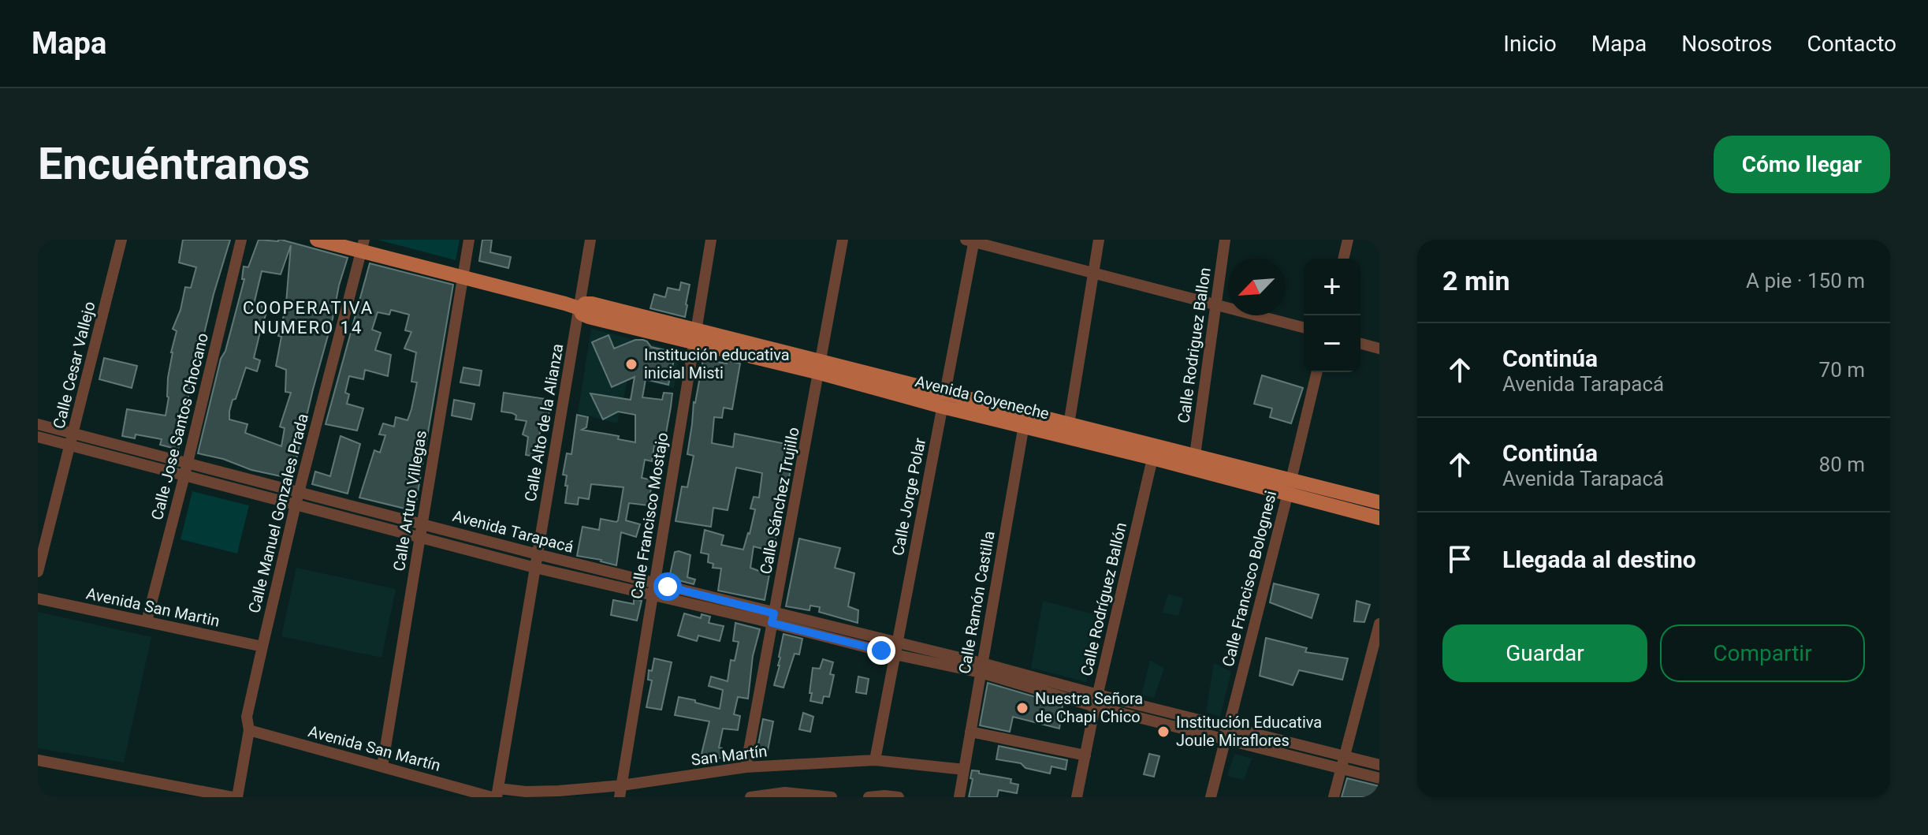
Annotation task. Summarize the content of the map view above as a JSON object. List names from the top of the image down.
{
  "streets": {
    "main road": ["Avenida Goyeneche"],
    "street": [
      "Calle Rodriguez Ballon",
      "Calle Cesar Vallejo",
      "Calle Alto de la Alianza",
      "Calle Jose Santos Chocano",
      "Calle Jorge Polar",
      "Calle Arturo Villegas",
      "Calle Sánchez Trujillo",
      "Calle Manuel Gonzales Prada",
      "Calle Francisco Mostajo",
      "Avenida Tarapacá",
      "Calle Francisco Bolognesi",
      "Calle Rodríguez Ballón",
      "Calle Ramón Castilla",
      "Avenida San Martin",
      "Avenida San Martín",
      "San Martín"
    ]
  },
  "crossings": [
    ["Calle Rodriguez Ballon", "Avenida Goyeneche"],
    ["Calle Cesar Vallejo", "Avenida Tarapacá"],
    ["Avenida Goyeneche", "Calle Alto de la Alianza"],
    ["Avenida Goyeneche", "Calle Jorge Polar"],
    ["Avenida Goyeneche", "Calle Arturo Villegas"],
    ["Avenida Goyeneche", "Calle Sánchez Trujillo"],
    ["Avenida Goyeneche", "Calle Manuel Gonzales Prada"],
    ["Avenida Goyeneche", "Calle Francisco Mostajo"],
    ["Avenida Goyeneche", "Calle Francisco Bolognesi"],
    ["Avenida Goyeneche", "Calle Rodríguez Ballón"],
    ["Avenida Goyeneche", "Calle Ramón Castilla"],
    ["Calle Alto de la Alianza", "Avenida Tarapacá"],
    ["Calle Alto de la Alianza", "Avenida San Martín"],
    ["Calle Alto de la Alianza", "San Martín"],
    ["Calle Jose Santos Chocano", "Avenida Tarapacá"],
    ["Calle Jose Santos Chocano", "Avenida San Martin"],
    ["Calle Jorge Polar", "Avenida Tarapacá"],
    ["Calle Jorge Polar", "San Martín"],
    ["Calle Arturo Villegas", "Avenida Tarapacá"],
    ["Calle Arturo Villegas", "Avenida San Martín"],
    ["Calle Sánchez Trujillo", "Avenida Tarapacá"],
    ["Calle Sánchez Trujillo", "San Martín"],
    ["Calle Manuel Gonzales Prada", "Avenida Tarapacá"],
    ["Calle Manuel Gonzales Prada", "Avenida San Martin"],
    ["Calle Manuel Gonzales Prada", "Avenida San Martín"],
    ["Calle Francisco Mostajo", "Avenida Tarapacá"],
    ["Calle Francisco Mostajo", "San Martín"],
    ["Avenida Tarapacá", "Calle Rodríguez Ballón"],
    ["Avenida Tarapacá", "Calle Ramón Castilla"],
    ["Calle Ramón Castilla", "San Martín"],
    ["Avenida San Martín", "San Martín"]
  ],
  "districts": ["COOPERATIVA NUMERO 14"],
  "places": ["Institución educativa inicial Misti", "Nuestra Señora de Chapi Chico", "Institución Educativa Joule Miraflores"],
  "north": "bottom left",
  "page": {
    "header": "Mapa",
    "nav": [
      "Inicio",
      "Mapa",
      "Nosotros",
      "Contacto"
    ],
    "buttons": [
      "Cómo llegar",
      ["Guardar", "Compartir"]
    ],
    "title": "Encuéntranos",
    "heading": ["2 min", "A pie · 150 m"],
    "map_buttons": ["+", "−"],
    "list": [
      ["Continúa", "Avenida Tarapacá", "70 m"],
      ["Continúa", "Avenida Tarapacá", "80 m"],
      "Llegada al destino"
    ]
  }
}
